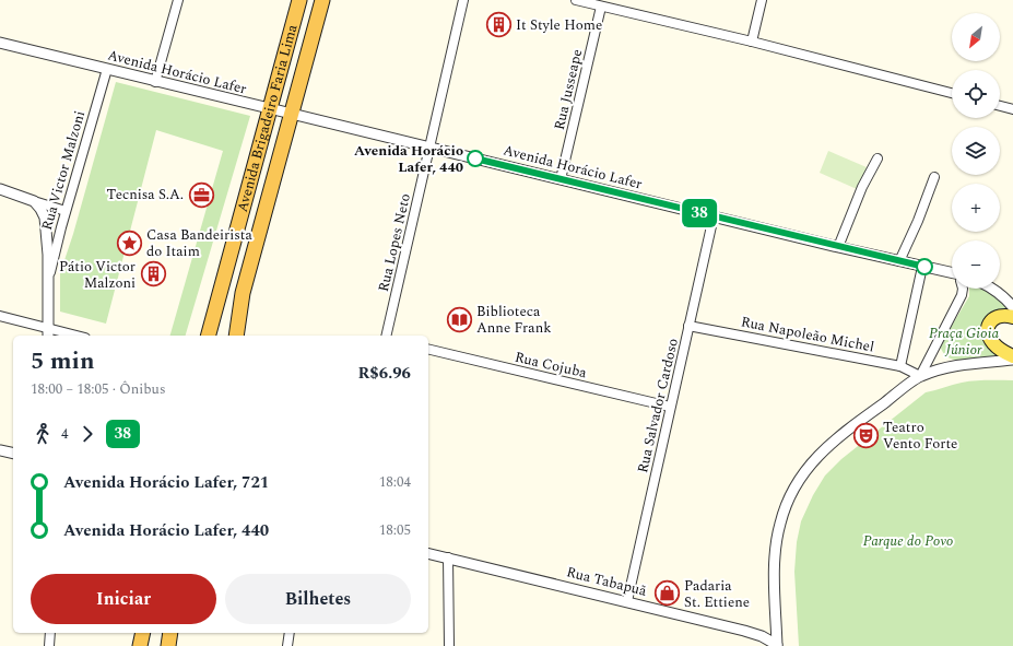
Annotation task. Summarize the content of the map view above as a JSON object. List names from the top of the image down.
{
  "streets": {
    "highway": ["Avenida Brigadeiro Faria Lima"],
    "street": [
      "Avenida Horácio Lafer",
      "Rua Jusseape",
      "Rua Victor Malzoni",
      "Rua Lopes Neto",
      "Rua Napoleão Michel",
      "Rua Cojuba",
      "Rua Salvador Cardoso",
      "Rua Tabapuã"
    ]
  },
  "crossings": [
    ["Avenida Horácio Lafer", "Rua Jusseape"],
    ["Avenida Horácio Lafer", "Avenida Brigadeiro Faria Lima"],
    ["Avenida Horácio Lafer", "Rua Victor Malzoni"],
    ["Avenida Horácio Lafer", "Rua Lopes Neto"],
    ["Avenida Horácio Lafer", "Rua Salvador Cardoso"],
    ["Rua Napoleão Michel", "Rua Salvador Cardoso"],
    ["Rua Cojuba", "Rua Salvador Cardoso"],
    ["Rua Salvador Cardoso", "Rua Tabapuã"]
  ],
  "parks": ["Praça Gioia Júnior", "Parque do Povo"],
  "places": {
    "building": ["It Style Home", "Pátio Victor Malzoni"],
    "other": ["Avenida Horácio Lafer, 440"],
    "office": ["Tecnisa S.A."],
    "place": ["Casa Bandeirista do Itaim"],
    "library": ["Biblioteca Anne Frank"],
    "theatre": ["Teatro Vento Forte"],
    "shop": ["Padaria St. Ettiene"]
  },
  "lines": ["bus line 38"],
  "north": "bottom left",
  "page": {
    "on_map": "38",
    "map_buttons": ["+", "−"],
    "heading": ["5 min", "18:00 – 18:05 · Ônibus", "R$6.96"],
    "legs": ["4", "38"],
    "list": [
      {
        "name": "Avenida Horácio Lafer, 721",
        "value": "18:04"
      },
      {
        "name": "Avenida Horácio Lafer, 440",
        "value": "18:05"
      }
    ],
    "buttons": ["Iniciar", "Bilhetes"]
  }
}
